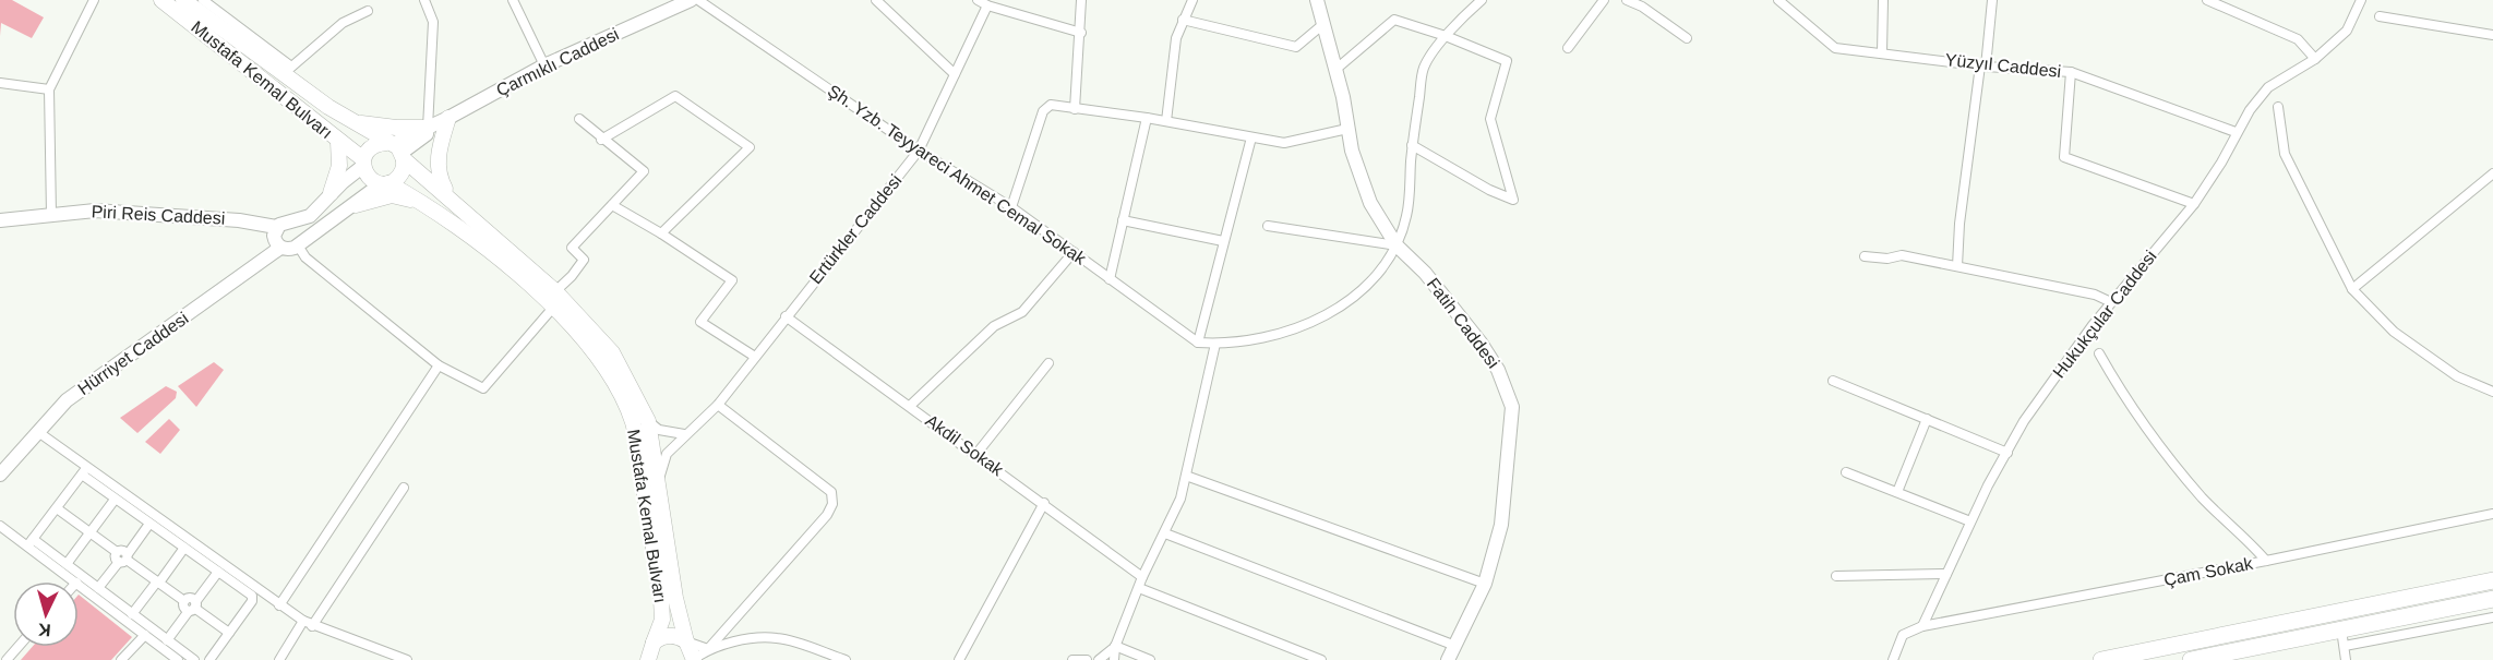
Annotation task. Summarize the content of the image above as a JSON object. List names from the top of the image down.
{
  "streets": {
    "main road": [
      "Çarmıklı Caddesi",
      "Mustafa Kemal Bulvarı",
      "Piri Reis Caddesi",
      "Fatih Caddesi",
      "Hürriyet Caddesi"
    ],
    "street": [
      "Yüzyıl Caddesi",
      "Şh. Yzb. Teyyareci Ahmet Cemal Sokak",
      "Ertürkler Caddesi",
      "Hukukçular Caddesi",
      "Akdil Sokak",
      "Çam Sokak"
    ]
  },
  "crossings": [
    ["Çarmıklı Caddesi", "Mustafa Kemal Bulvarı"],
    ["Yüzyıl Caddesi", "Hukukçular Caddesi"],
    ["Mustafa Kemal Bulvarı", "Ertürkler Caddesi"],
    ["Şh. Yzb. Teyyareci Ahmet Cemal Sokak", "Ertürkler Caddesi"],
    ["Piri Reis Caddesi", "Hürriyet Caddesi"],
    ["Ertürkler Caddesi", "Akdil Sokak"],
    ["Hukukçular Caddesi", "Çam Sokak"]
  ],
  "north": "bottom"
}
